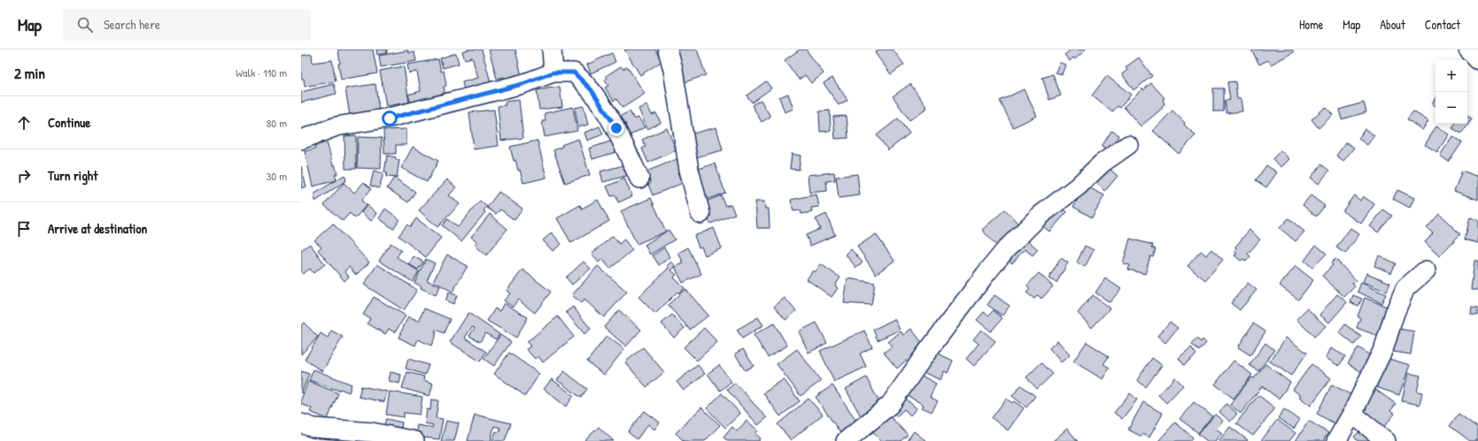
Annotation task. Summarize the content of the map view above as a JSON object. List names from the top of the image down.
{
  "page": {
    "header": "Map",
    "search": "Search here",
    "nav": [
      "Home",
      "Map",
      "About",
      "Contact"
    ],
    "heading": ["2 min", "Walk · 110 m"],
    "map_buttons": ["+", "−"],
    "list": [
      ["Continue", "80 m"],
      ["Turn right", "30 m"],
      "Arrive at destination"
    ]
  }
}
